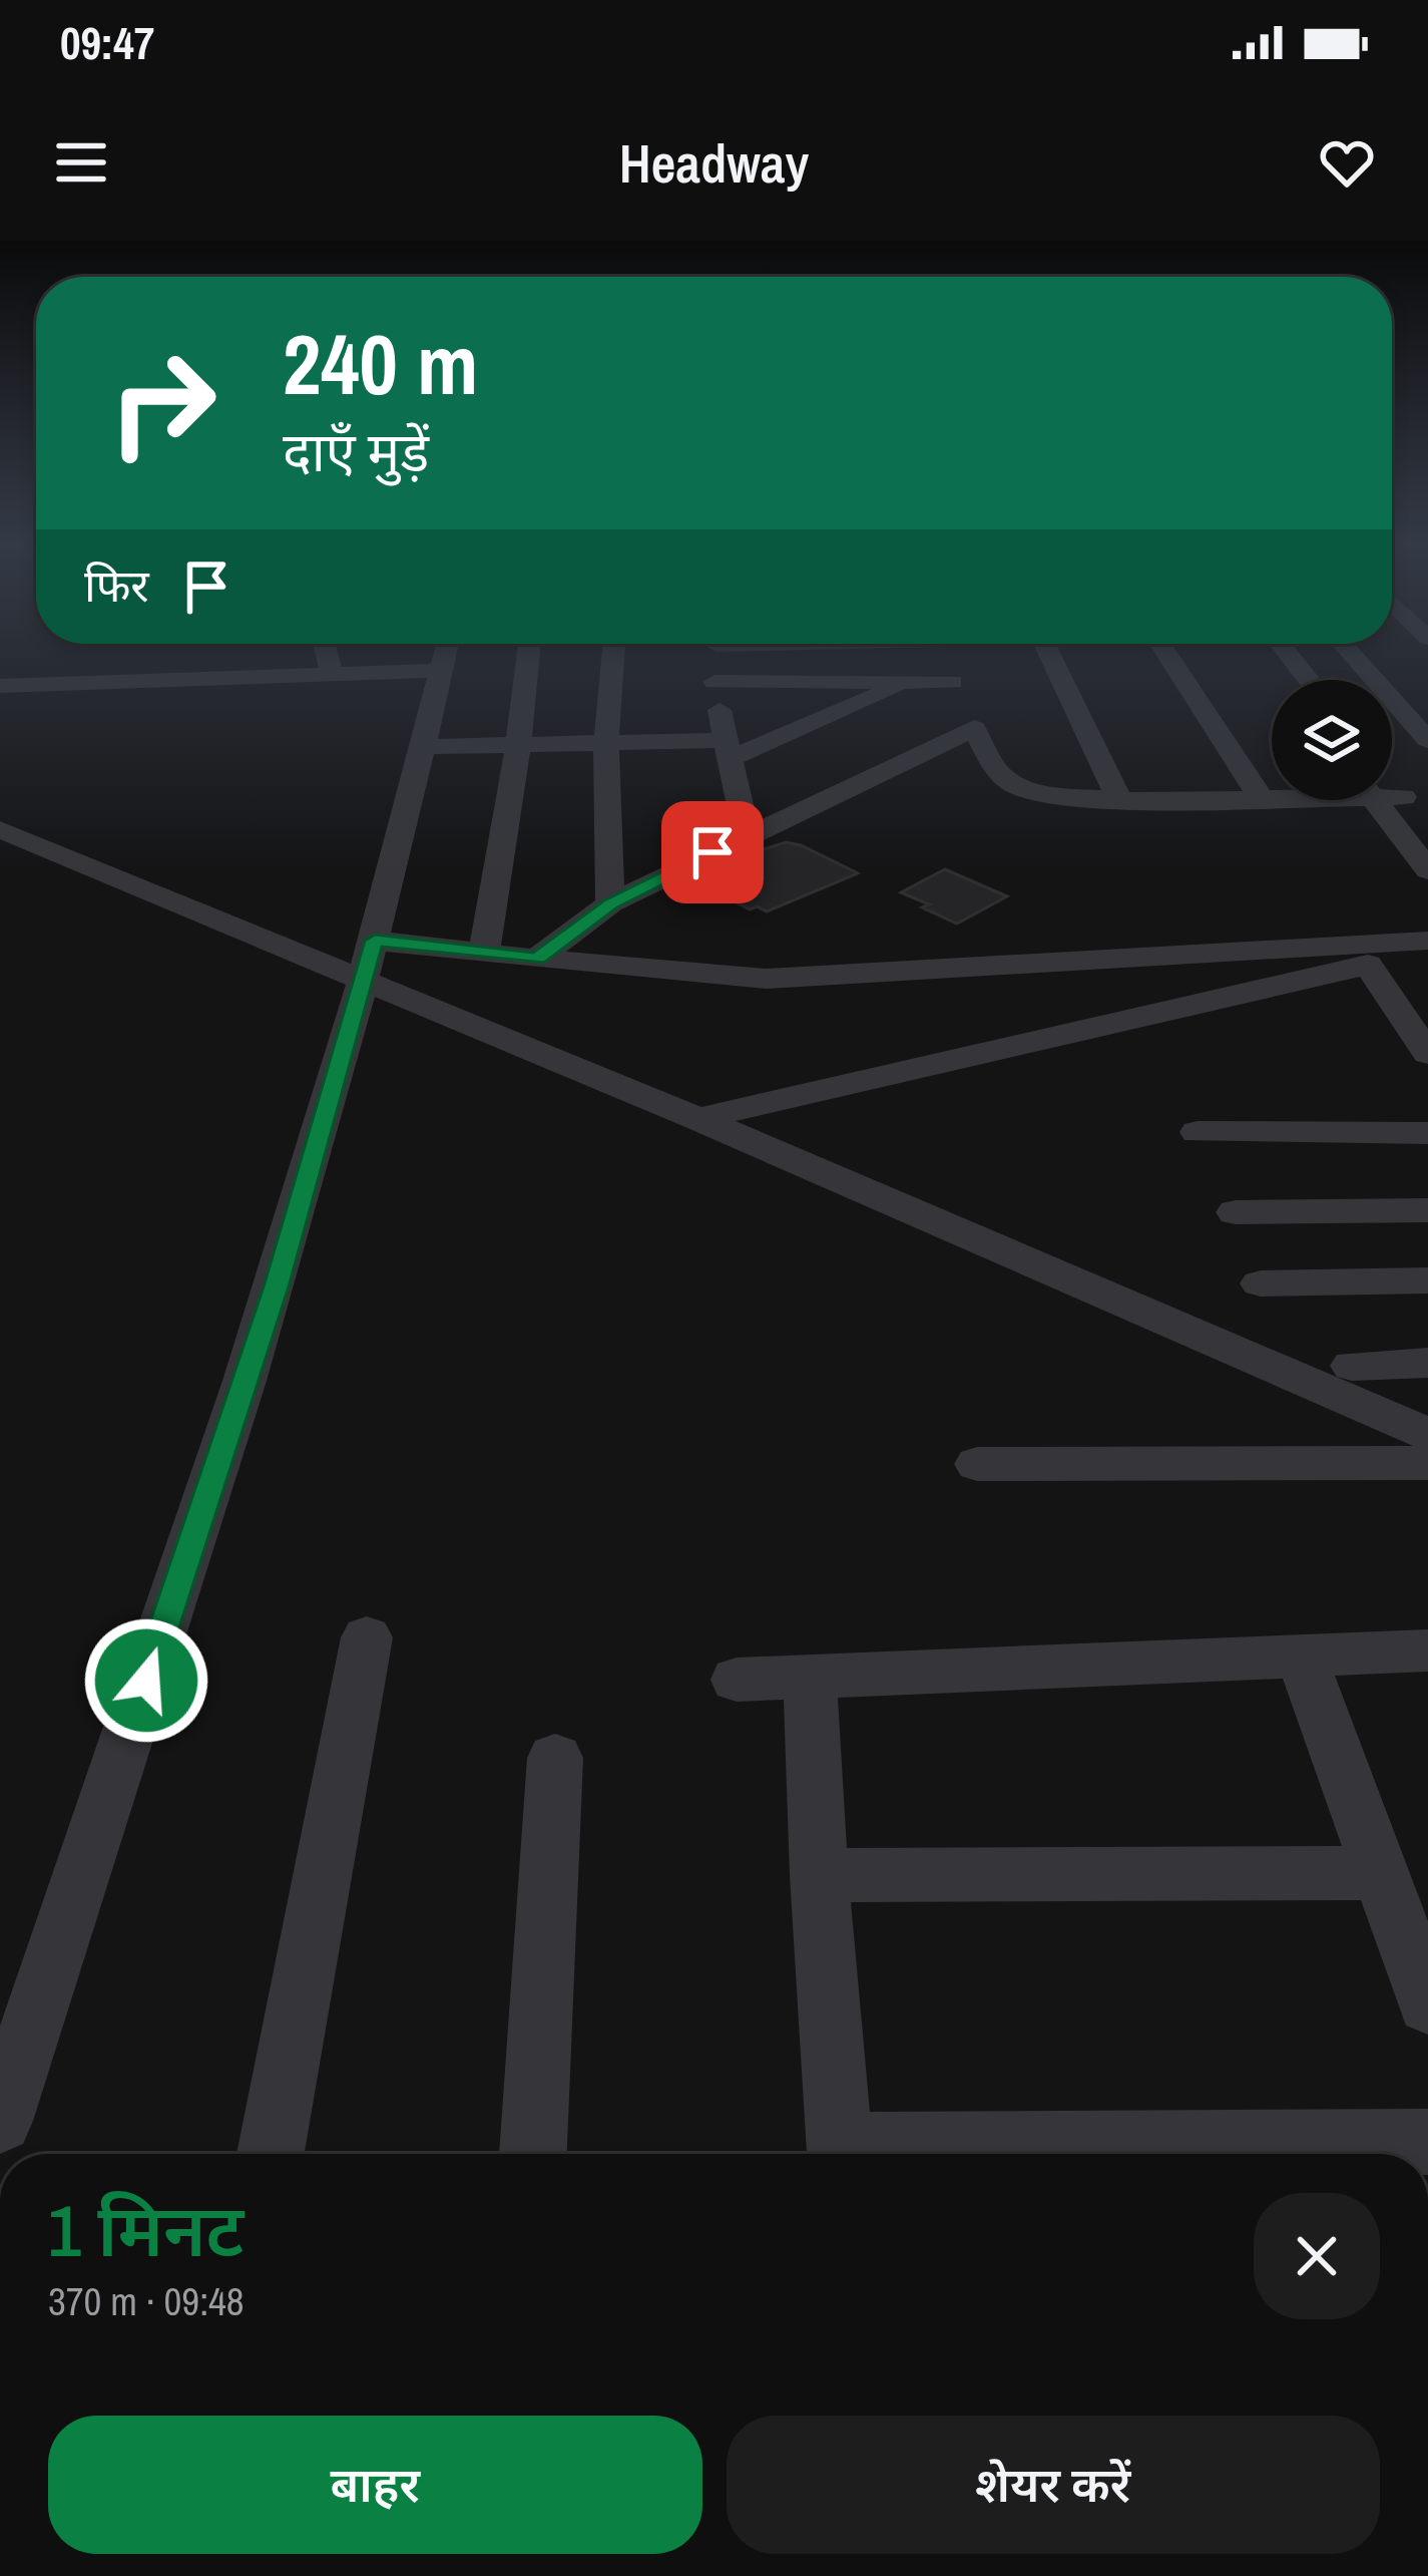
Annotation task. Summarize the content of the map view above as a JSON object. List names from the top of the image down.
{
  "page": {
    "status": "09:47",
    "header": "Headway",
    "turn": ["240 m", "दाएँ मुड़ें"],
    "then": "फिर",
    "heading": ["1 मिनट", "370 m · 09:48"],
    "buttons": ["बाहर", "शेयर करें"]
  }
}
